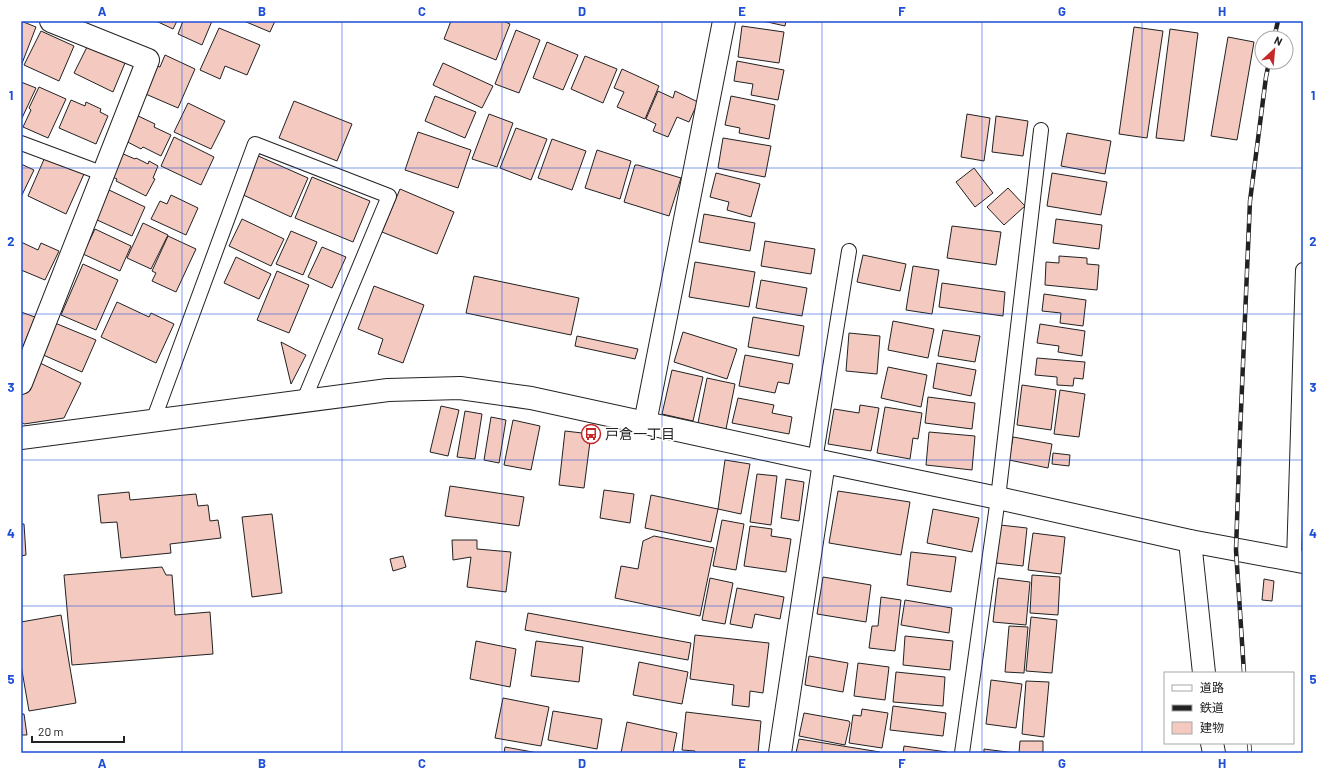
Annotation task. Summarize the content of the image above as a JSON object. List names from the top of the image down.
{
  "places": {
    "bus stop": ["戸倉一丁目"]
  },
  "legend": ["道路", "鉄道", "建物"],
  "scale_bar": "20 m",
  "north": "top right",
  "grid": {
    "columns": [
      "A",
      "B",
      "C",
      "D",
      "E",
      "F",
      "G",
      "H"
    ],
    "rows": [
      "1",
      "2",
      "3",
      "4",
      "5"
    ]
  }
}
